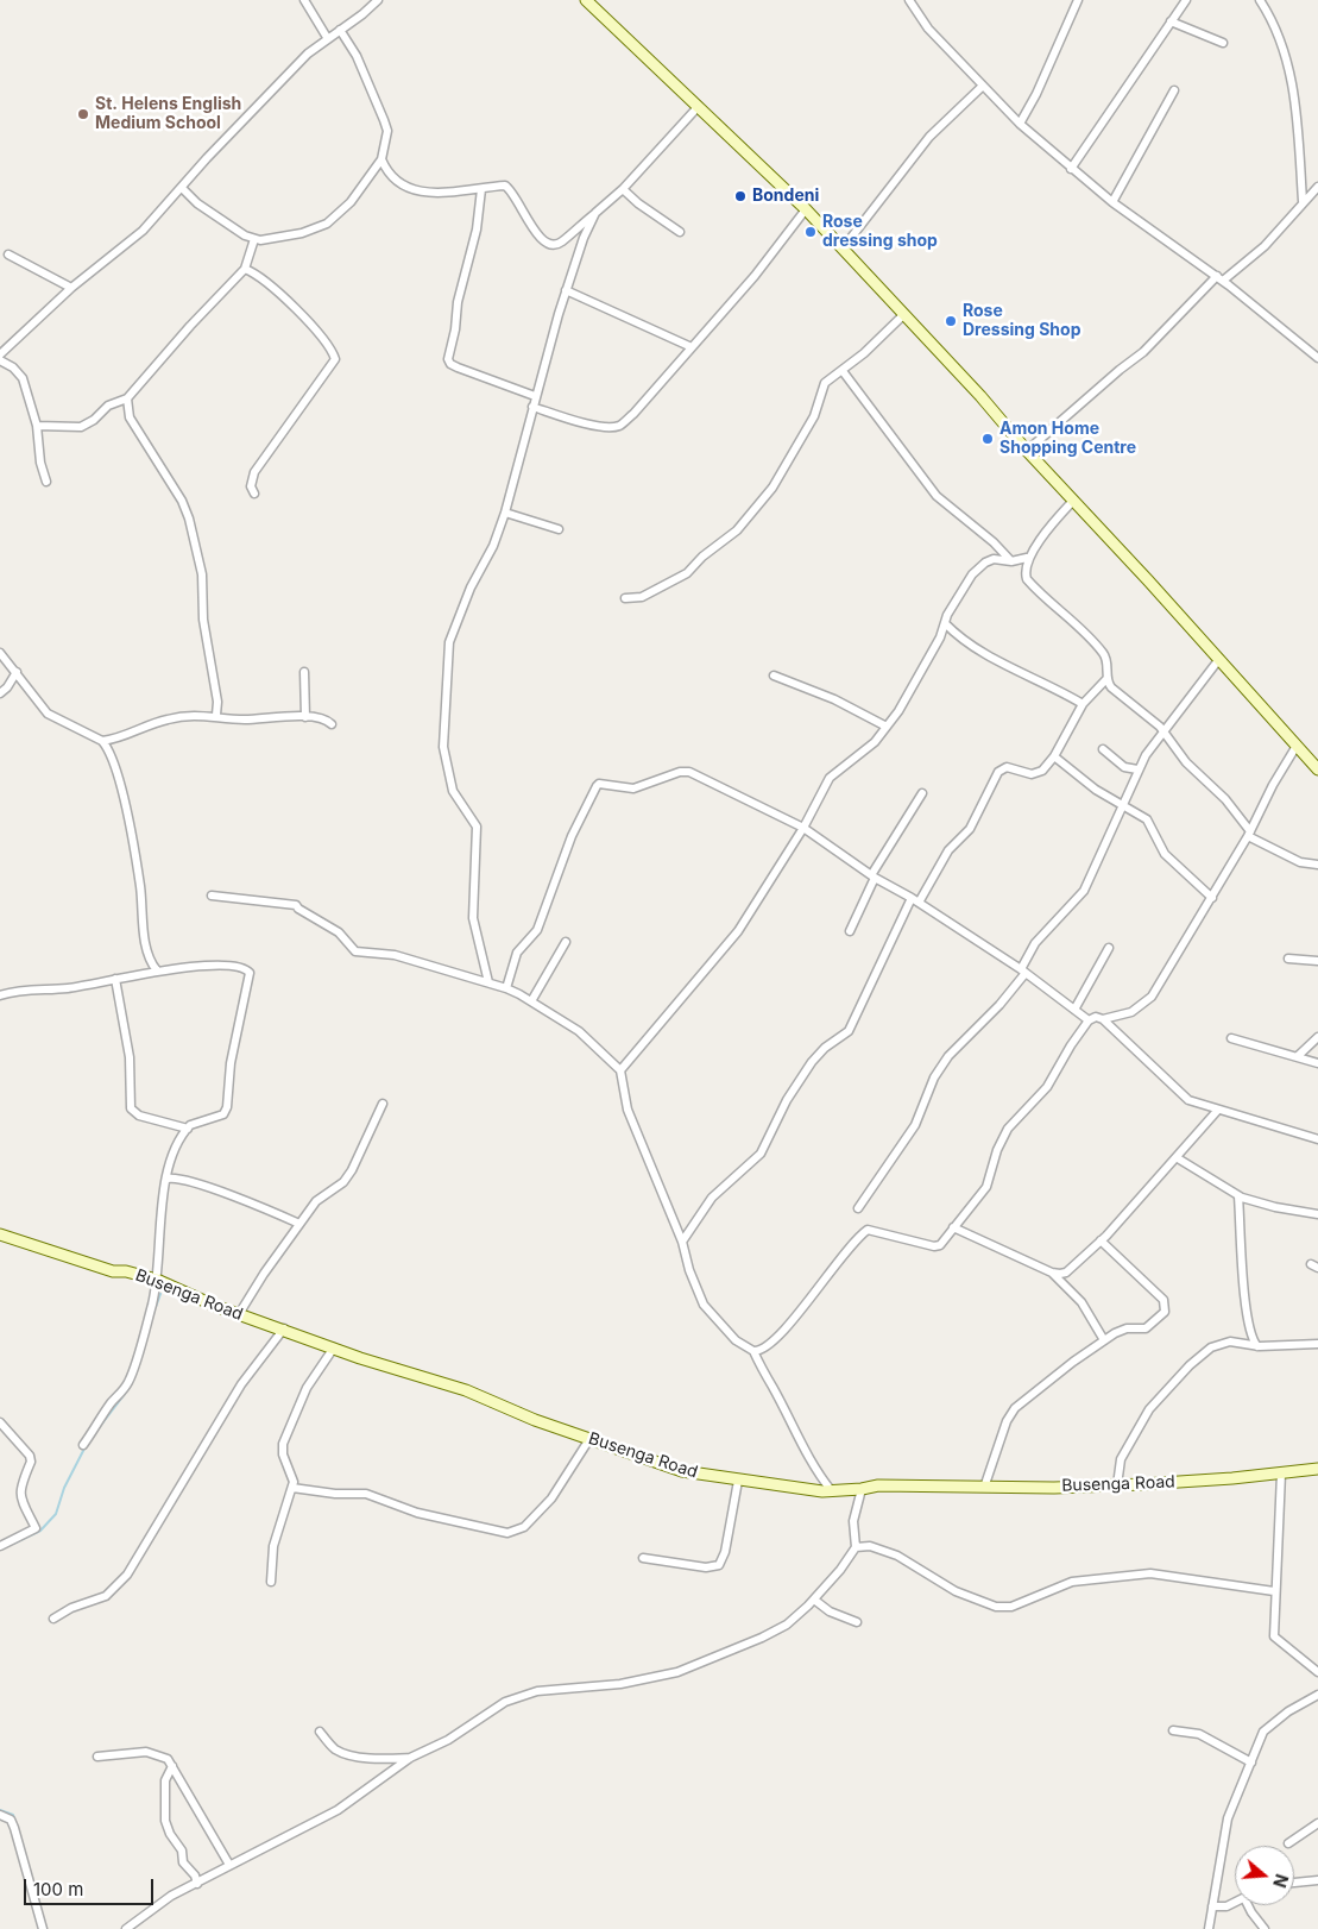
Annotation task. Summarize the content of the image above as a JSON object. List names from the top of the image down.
{
  "streets": {
    "street": ["Busenga Road"]
  },
  "places": [
    "St. Helens English Medium School",
    "Bondeni",
    "Rose dressing shop",
    "Rose Dressing Shop",
    "Amon Home Shopping Centre"
  ],
  "scale_bar": "100 m",
  "north": "right"
}
